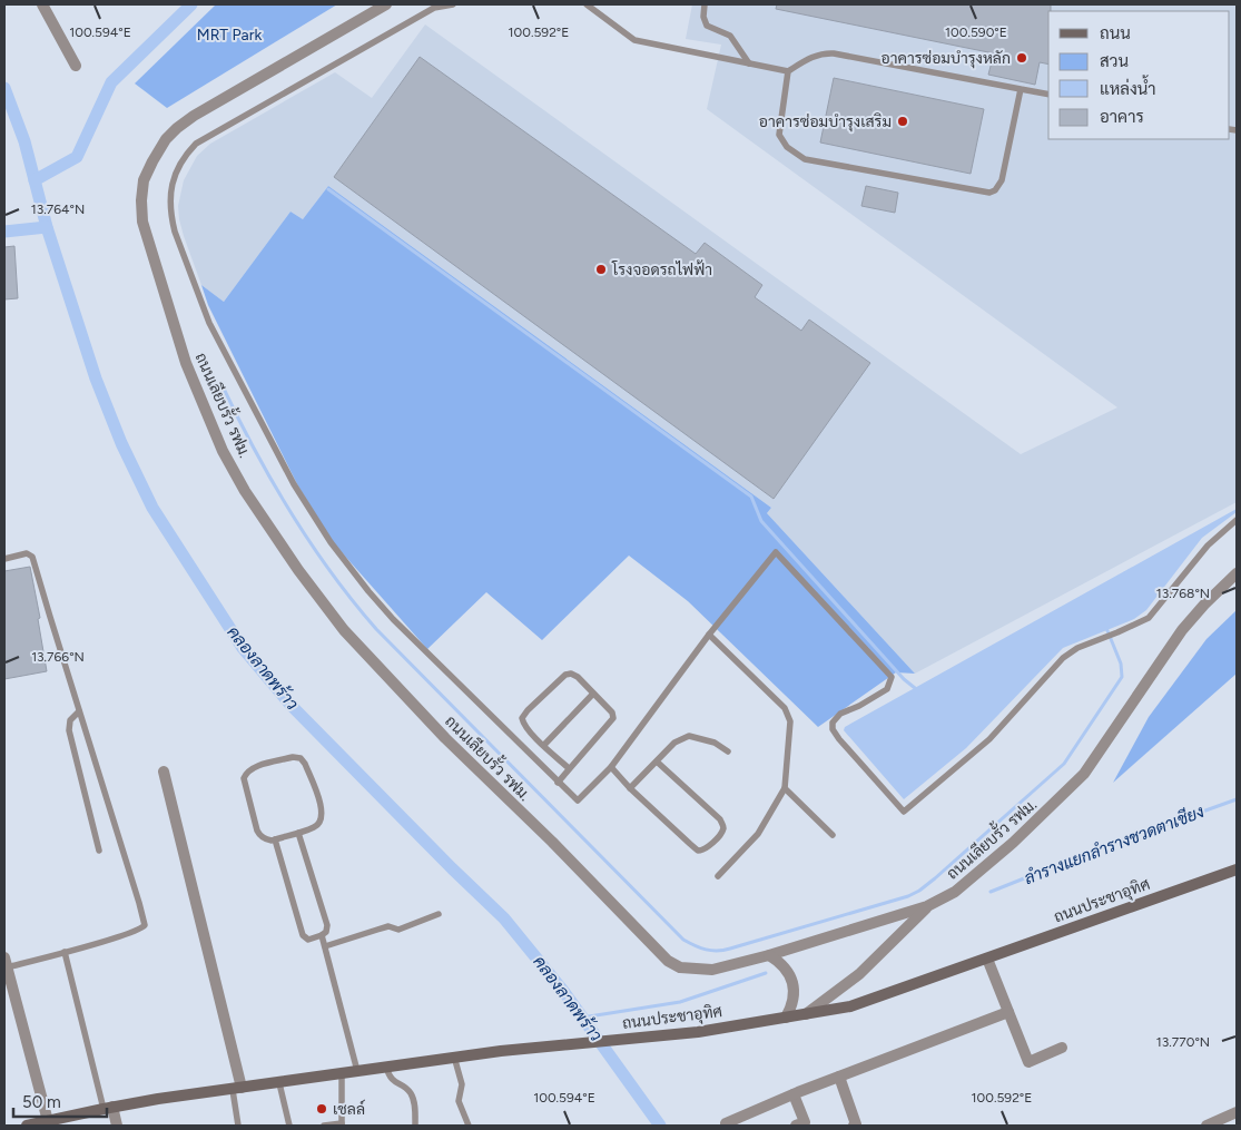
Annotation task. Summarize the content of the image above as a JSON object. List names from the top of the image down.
{
  "streets": {
    "main road": ["ถนนประชาอุทิศ"],
    "street": ["ถนนเลียบรั้ว รฟม."]
  },
  "water": ["คลองลาดพร้าว", "ลำรางแยกลำรางชวดตาเชียง"],
  "parks": ["MRT Park"],
  "places": [
    "อาคารซ่อมบำรุงหลัก",
    "อาคารซ่อมบำรุงเสริม",
    "โรงจอดรถไฟฟ้า",
    "เชลล์"
  ],
  "legend": [
    "ถนน",
    "สวน",
    "แหล่งน้ำ",
    "อาคาร"
  ],
  "scale_bar": "50 m",
  "coordinates": [
    "100.594°E",
    "100.592°E",
    "100.590°E",
    "13.764°N",
    "13.768°N",
    "13.766°N",
    "13.770°N"
  ]
}
